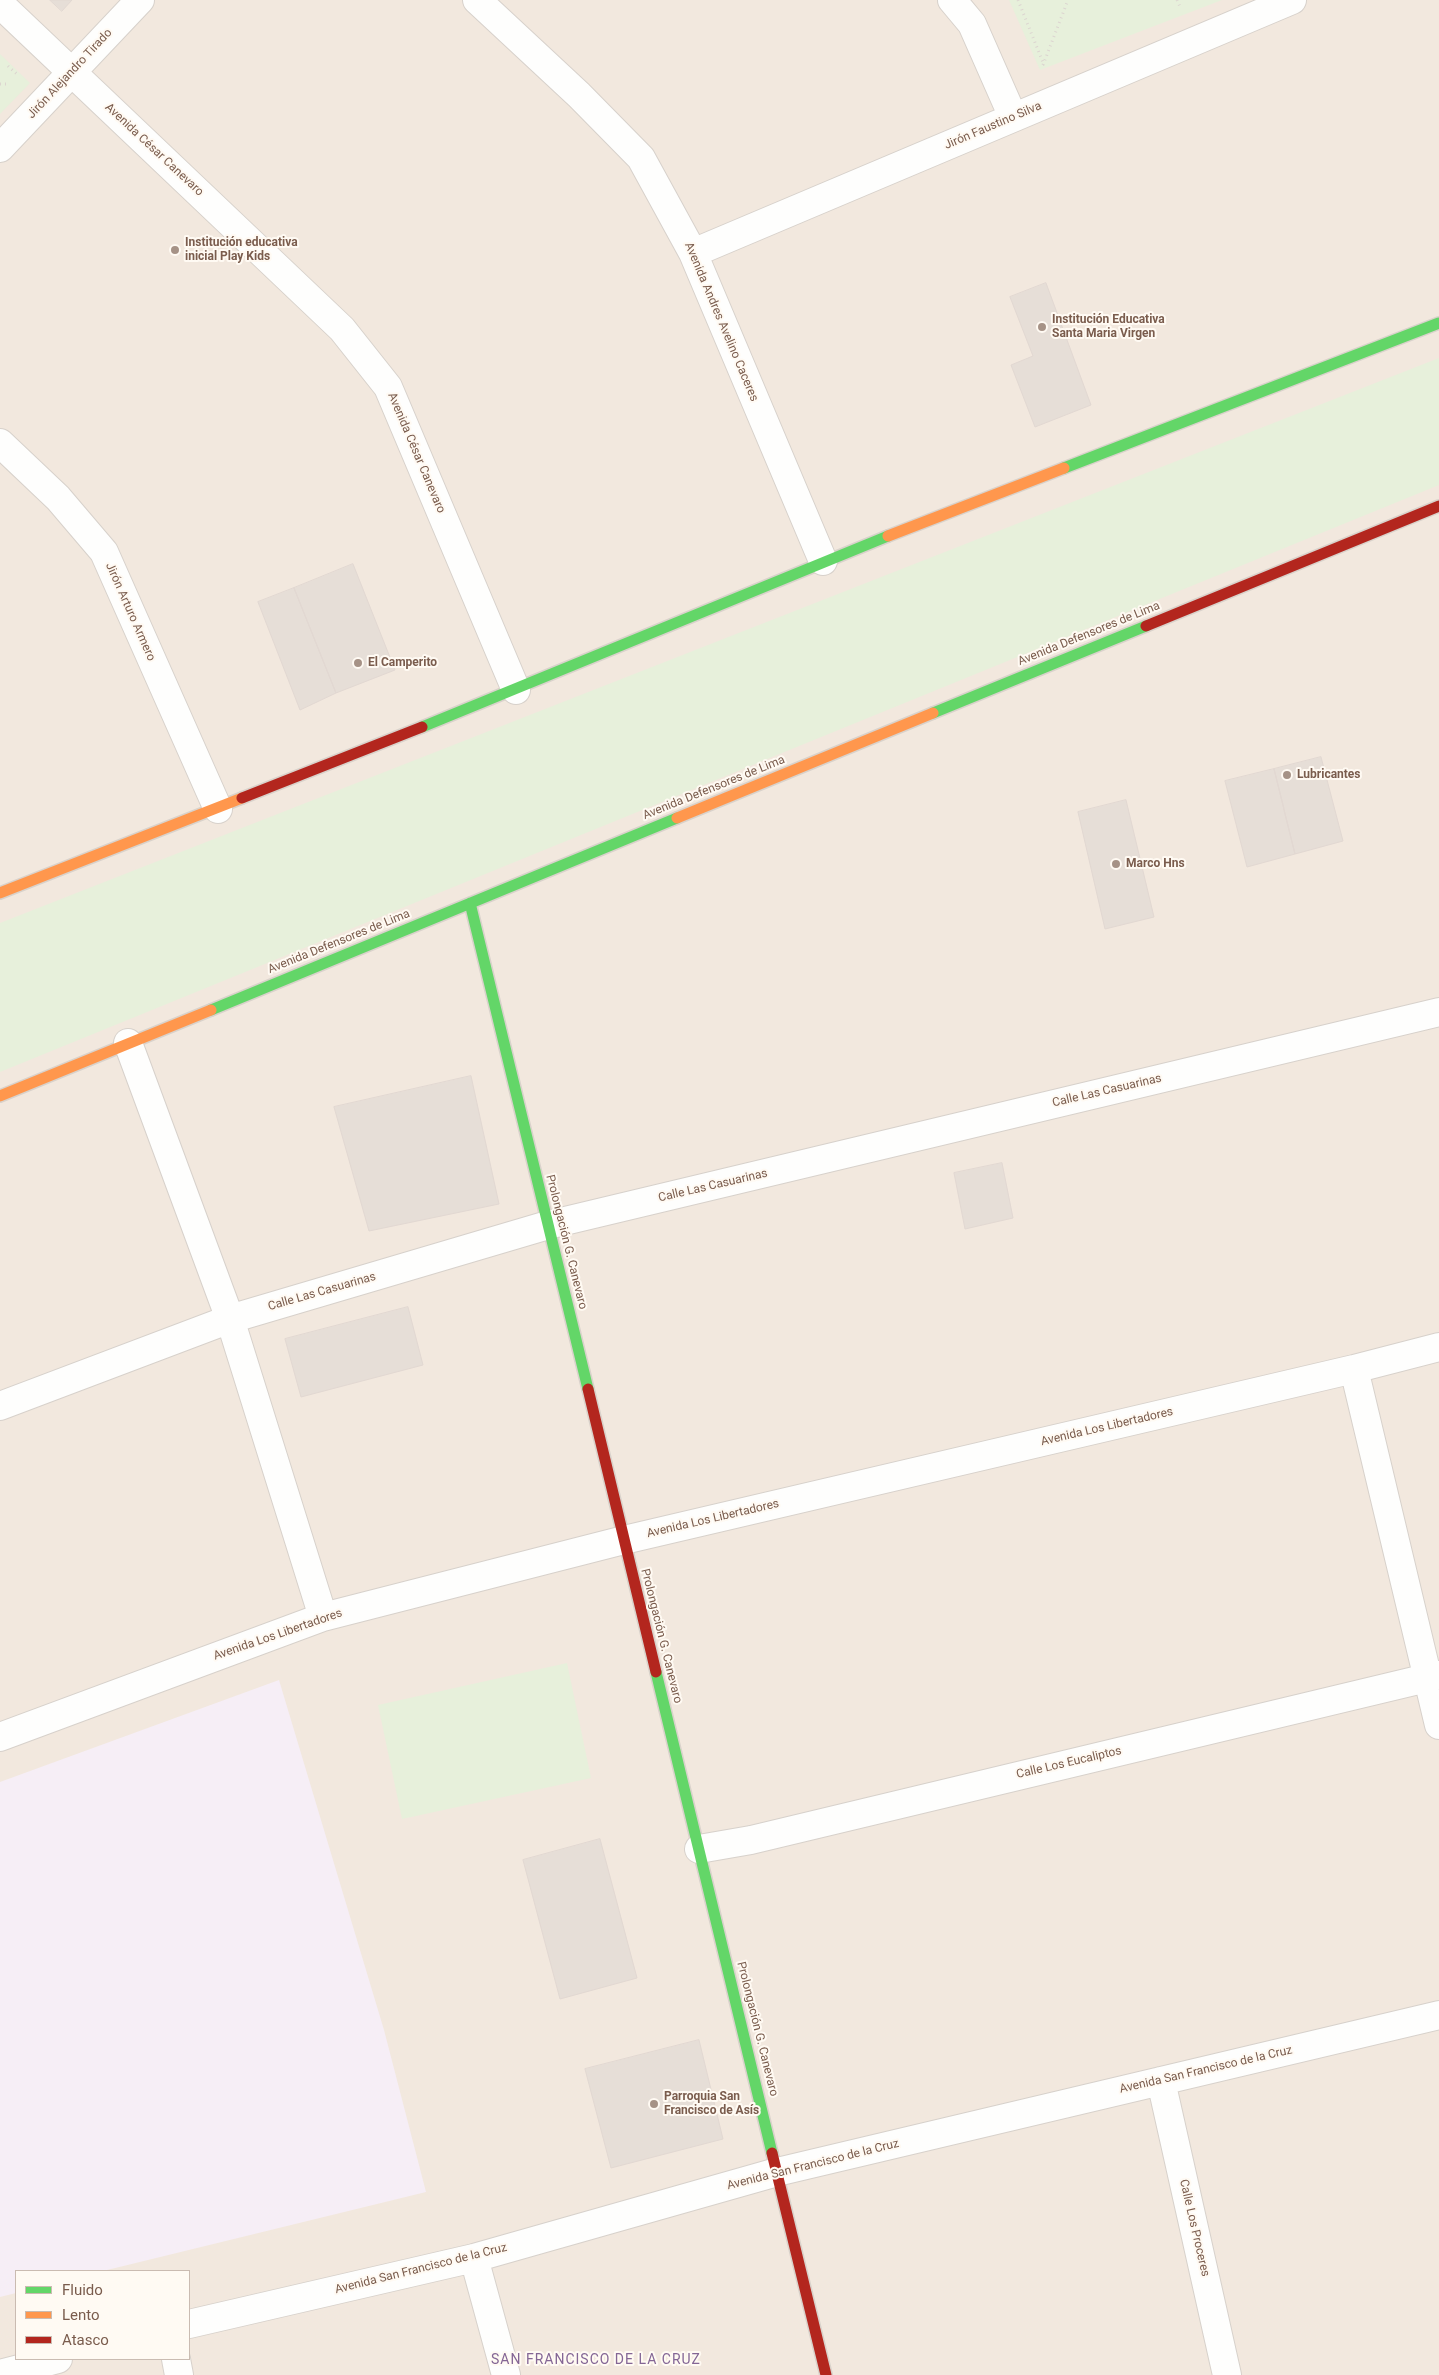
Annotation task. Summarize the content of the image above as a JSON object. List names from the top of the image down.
{
  "streets": {
    "main road": ["Avenida Defensores de Lima", "Prolongación G. Canevaro"],
    "street": [
      "Jirón Alejandro Tirado",
      "Jirón Faustino Silva",
      "Avenida César Canevaro",
      "Avenida Andres Avelino Caceres",
      "Jirón Arturo Armero",
      "Calle Las Casuarinas",
      "Avenida Los Libertadores",
      "Calle Los Eucaliptos",
      "Avenida San Francisco de la Cruz",
      "Calle Los Proceres"
    ]
  },
  "crossings": [
    ["Jirón Alejandro Tirado", "Avenida César Canevaro"],
    ["Jirón Faustino Silva", "Avenida Andres Avelino Caceres"],
    ["Avenida Defensores de Lima", "Prolongación G. Canevaro"],
    ["Calle Las Casuarinas", "Prolongación G. Canevaro"],
    ["Prolongación G. Canevaro", "Avenida Los Libertadores"],
    ["Prolongación G. Canevaro", "Calle Los Eucaliptos"],
    ["Prolongación G. Canevaro", "Avenida San Francisco de la Cruz"],
    ["Avenida San Francisco de la Cruz", "Calle Los Proceres"]
  ],
  "districts": ["SAN FRANCISCO DE LA CRUZ"],
  "places": [
    "Institución educativa inicial Play Kids",
    "Institución Educativa Santa Maria Virgen",
    "El Camperito",
    "Lubricantes",
    "Marco Hns",
    "Parroquia San Francisco de Asís"
  ],
  "legend": ["Fluido", "Lento", "Atasco"]
}
